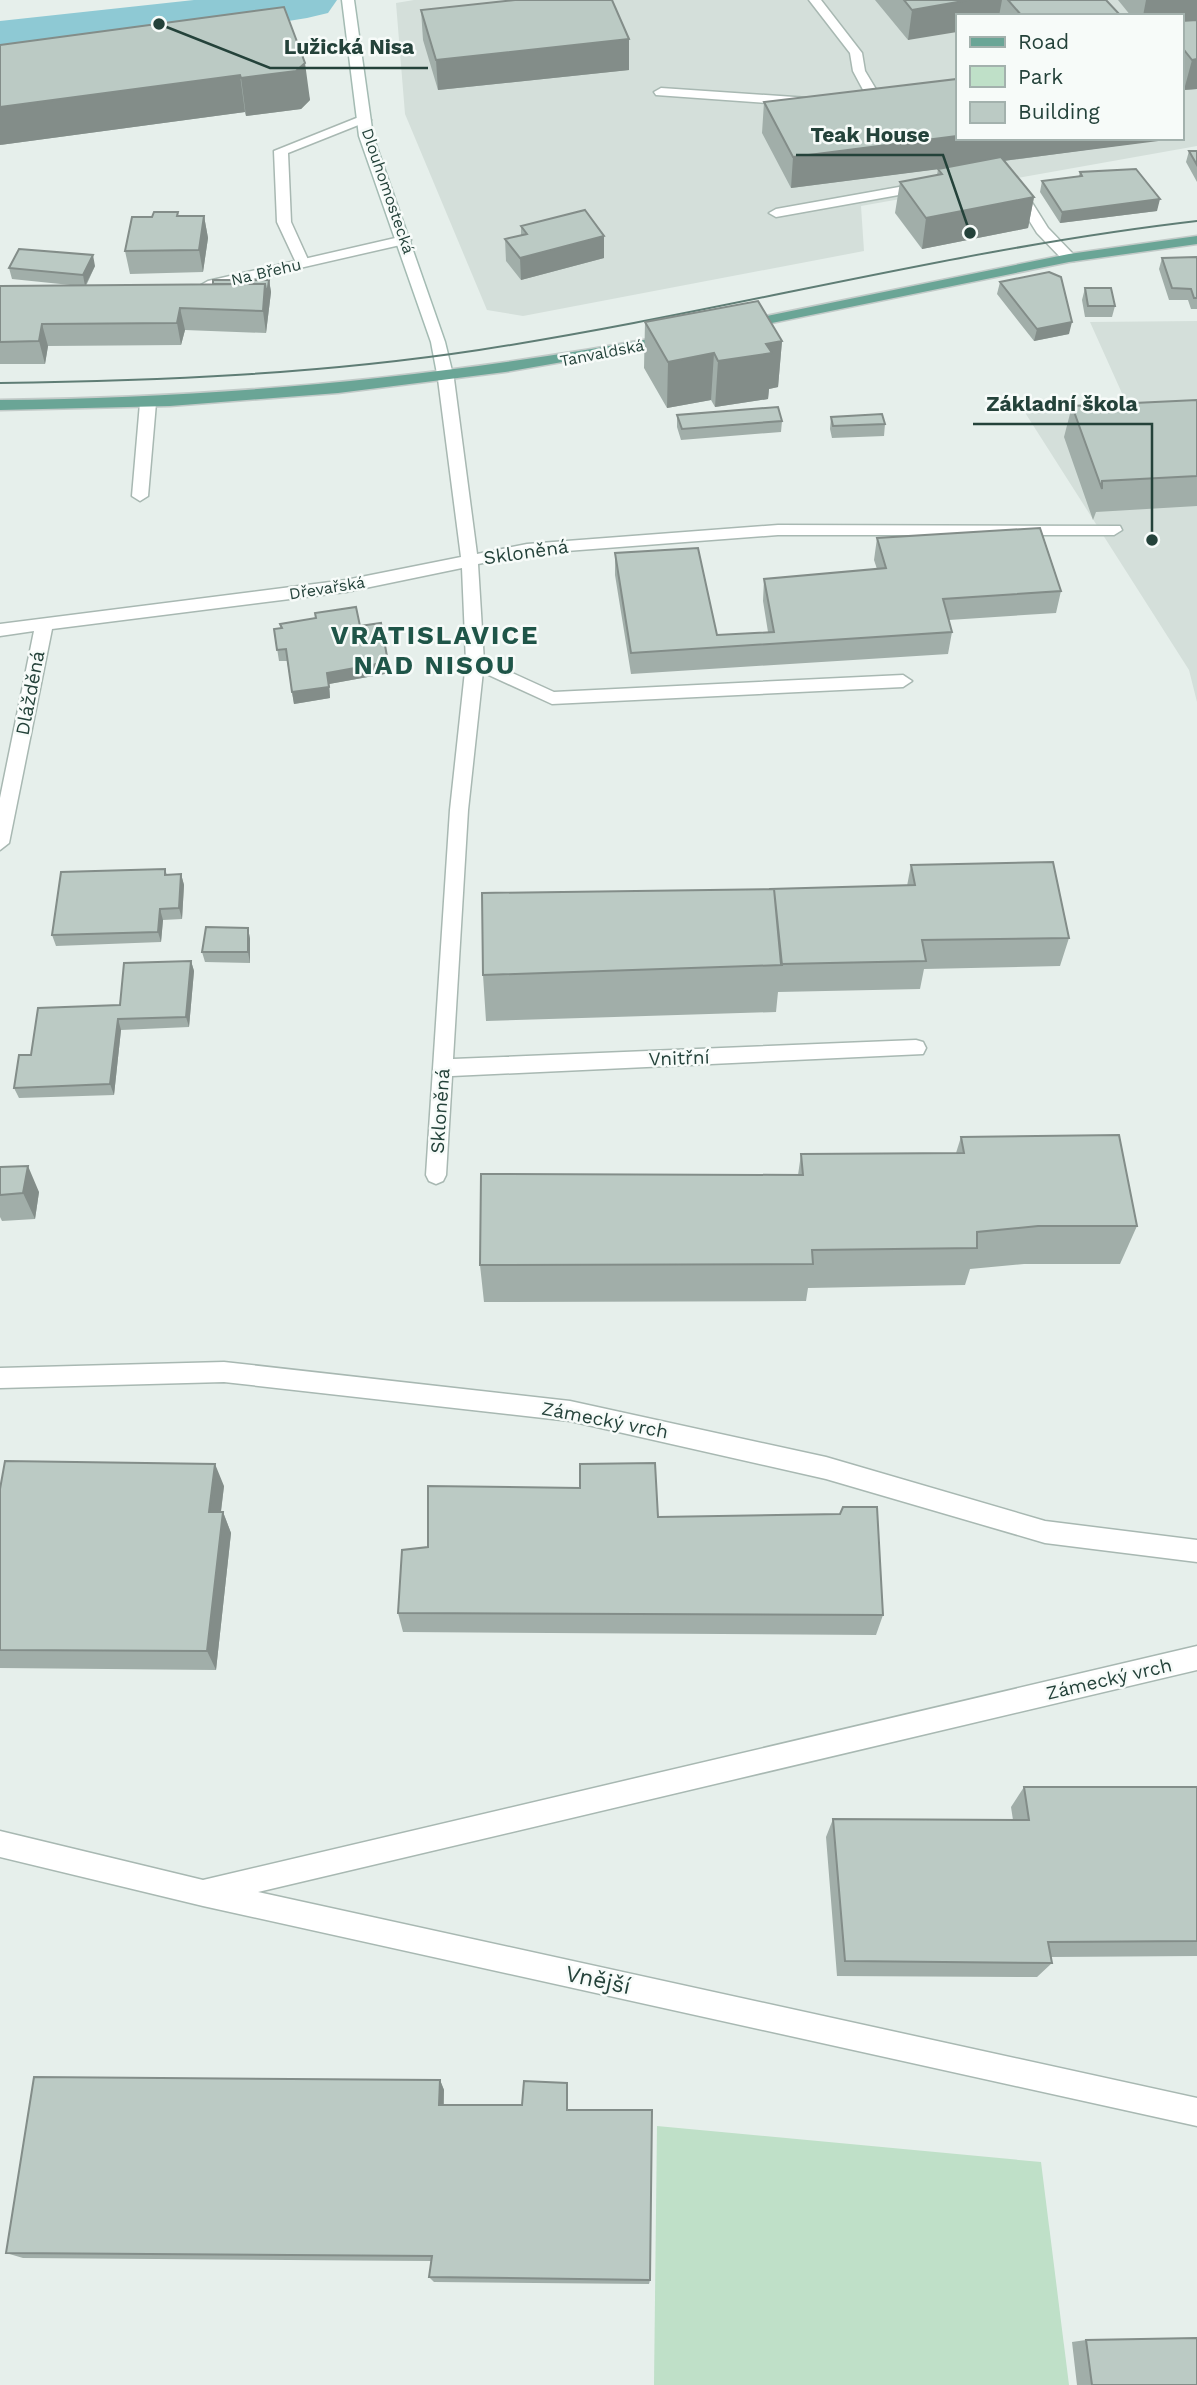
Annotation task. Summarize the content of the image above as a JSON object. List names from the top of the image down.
{
  "streets": {
    "main road": ["Tanvaldská"],
    "street": [
      "Dlouhomostecká",
      "Na Břehu",
      "Skloněná",
      "Dřevařská",
      "Dlážděná",
      "Vnitřní",
      "Zámecký vrch",
      "Vnější"
    ]
  },
  "crossings": [
    ["Dlouhomostecká", "Na Břehu"],
    ["Dlouhomostecká", "Tanvaldská"],
    ["Skloněná", "Dřevařská"],
    ["Skloněná", "Vnitřní"],
    ["Dřevařská", "Dlážděná"],
    ["Zámecký vrch", "Vnější"]
  ],
  "districts": ["VRATISLAVICE NAD NISOU"],
  "places": ["Lužická Nisa", "Teak House", "Základní škola"],
  "legend": ["Road", "Park", "Building"]
}
